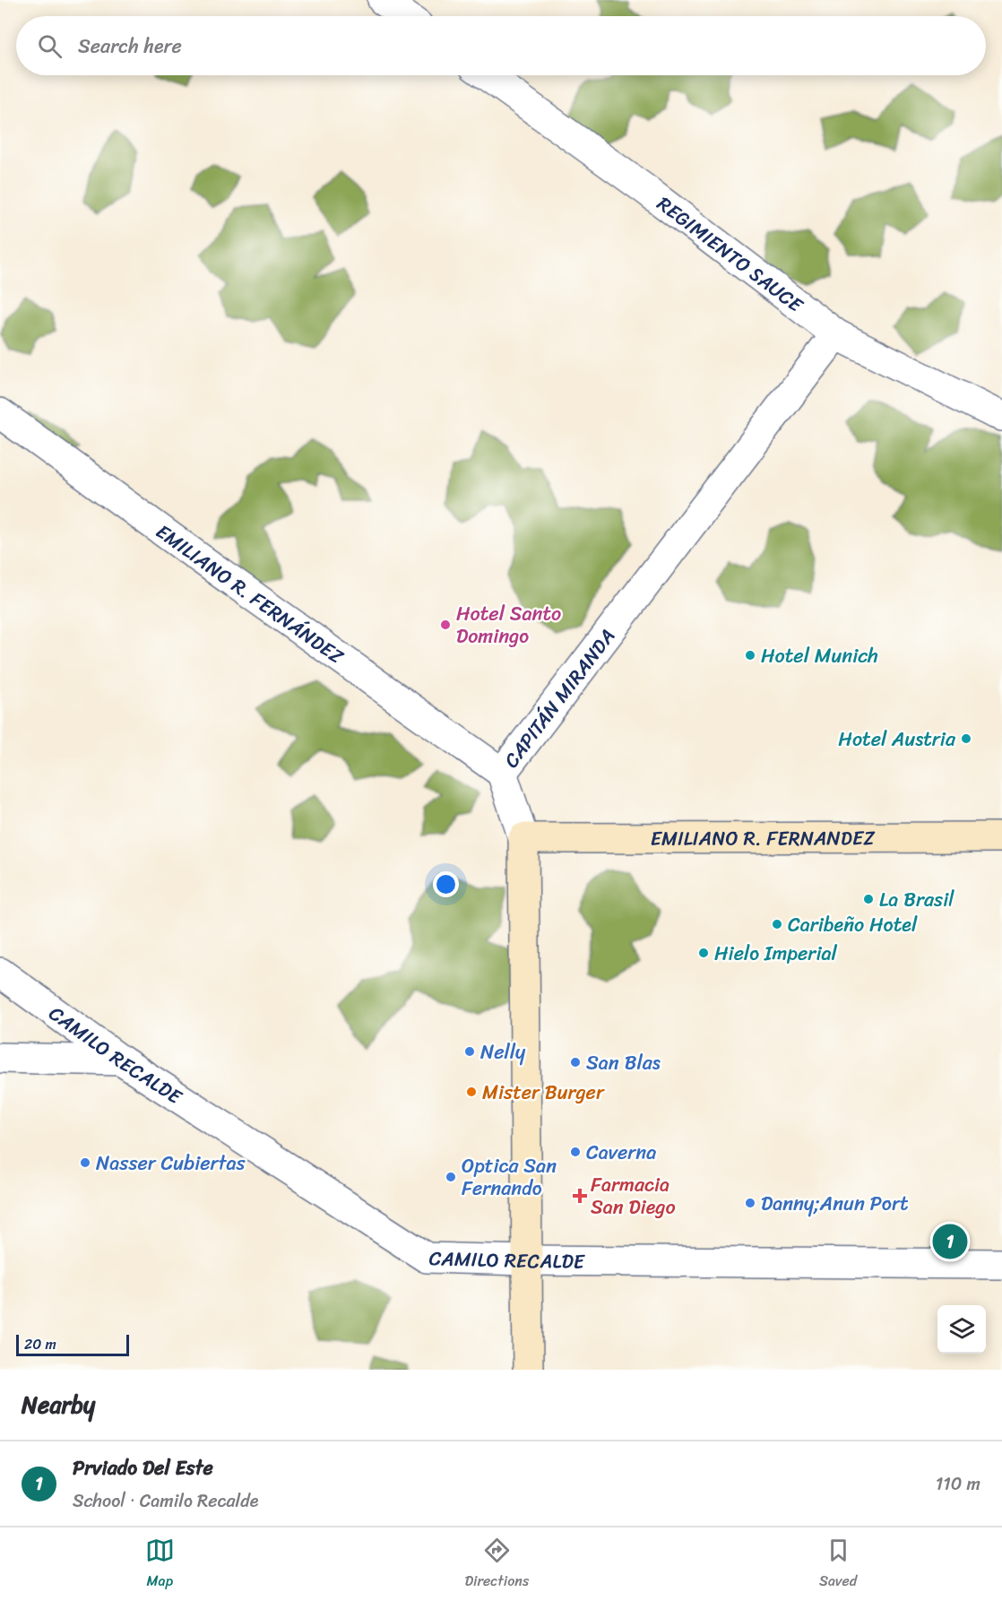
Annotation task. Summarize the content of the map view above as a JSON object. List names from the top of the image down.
{
  "streets": {
    "street": [
      "REGIMIENTO SAUCE",
      "EMILIANO R. FERNÁNDEZ",
      "CAPITÁN MIRANDA",
      "EMILIANO R. FERNANDEZ",
      "CAMILO RECALDE"
    ]
  },
  "crossings": [
    ["REGIMIENTO SAUCE", "CAPITÁN MIRANDA"],
    ["EMILIANO R. FERNÁNDEZ", "CAPITÁN MIRANDA"],
    ["CAPITÁN MIRANDA", "EMILIANO R. FERNANDEZ"],
    ["CAPITÁN MIRANDA", "CAMILO RECALDE"]
  ],
  "places": {
    "other": [
      "Hotel Santo Domingo",
      "Hotel Munich",
      "Hotel Austria",
      "La Brasil",
      "Caribeño Hotel",
      "Hielo Imperial",
      "Nelly",
      "San Blas",
      "Mister Burger",
      "Caverna",
      "Nasser Cubiertas",
      "Optica San Fernando",
      "Danny;Anun Port"
    ],
    "health": ["Farmacia San Diego"]
  },
  "scale_bar": "20 m",
  "page": {
    "search": "Search here",
    "pins": "1",
    "scale": "20 m",
    "heading": "Nearby",
    "list": [
      {
        "mark": "1",
        "name": "Prviado Del Este",
        "note": "School · Camilo Recalde",
        "value": "110 m"
      }
    ],
    "nav": ["Map", "Directions", "Saved"]
  }
}
